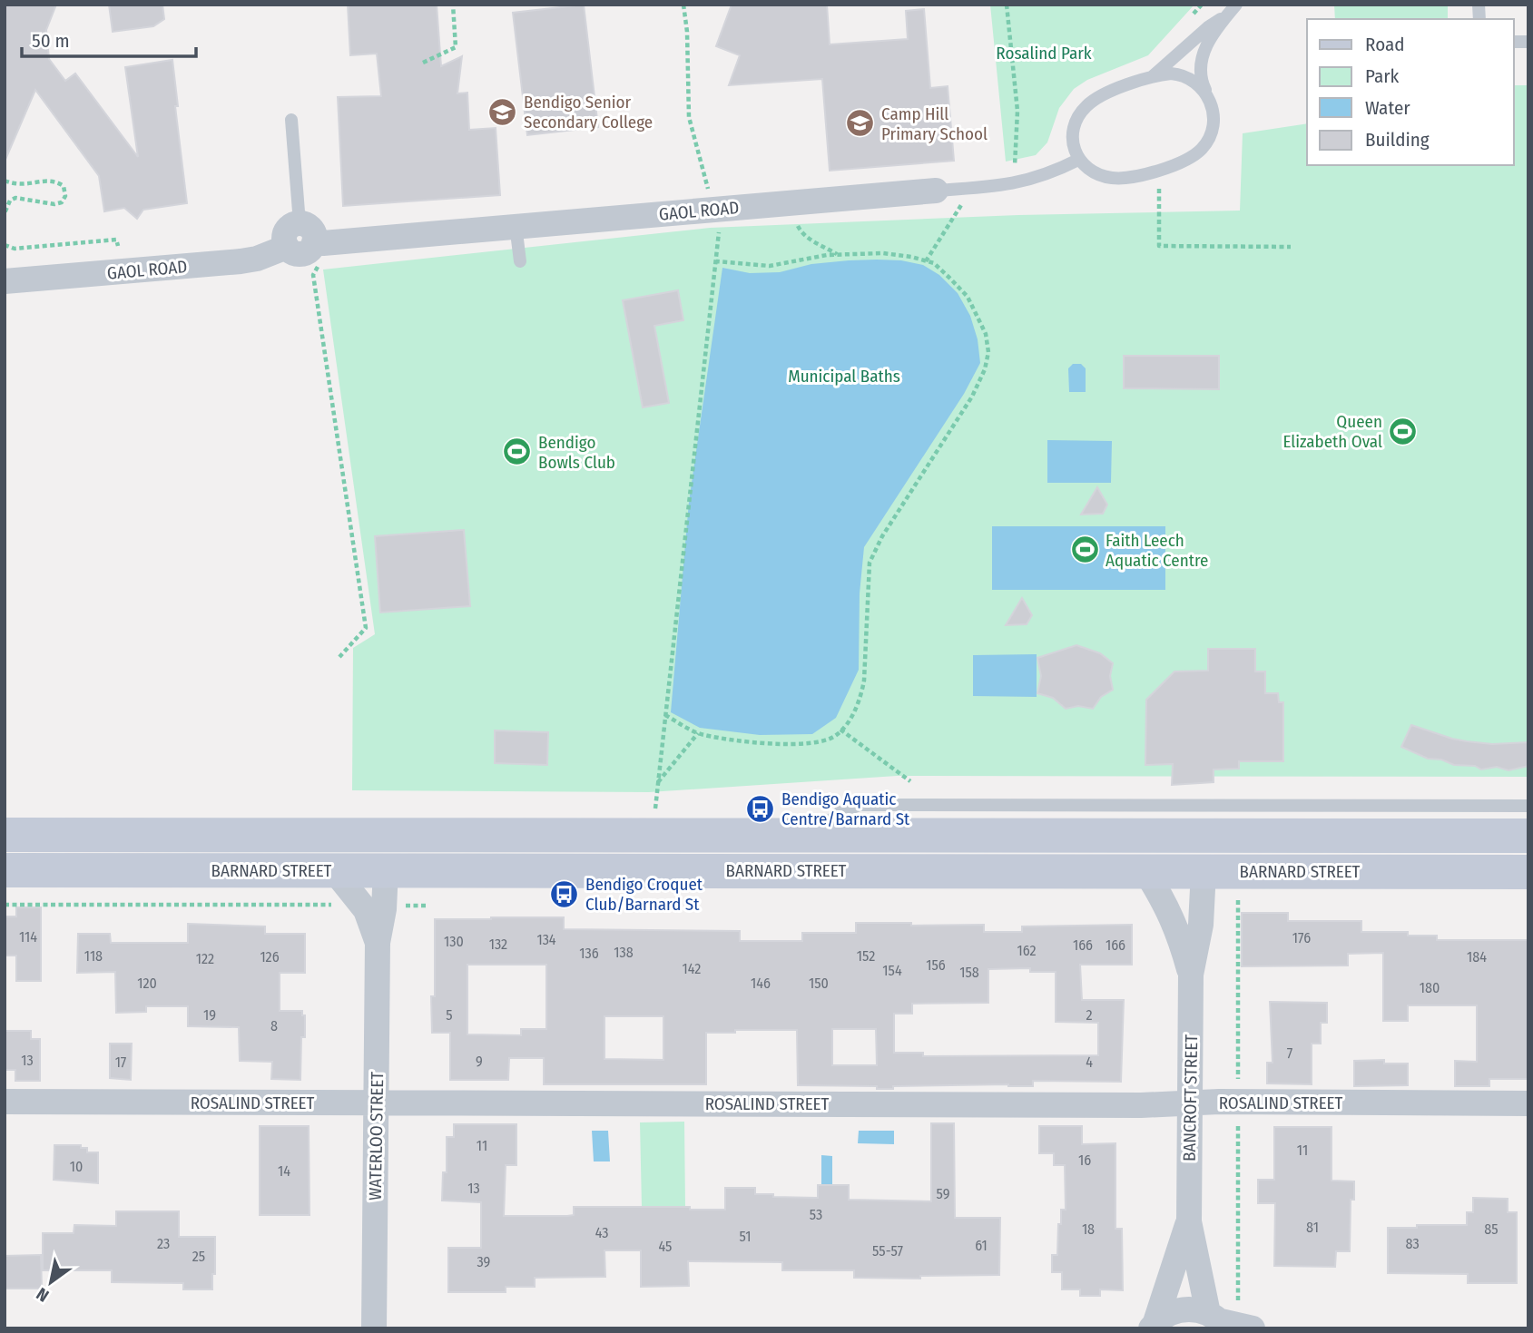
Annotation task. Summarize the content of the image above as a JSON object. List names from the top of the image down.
{
  "streets": {
    "main road": ["BARNARD STREET"],
    "street": [
      "GAOL ROAD",
      "BANCROFT STREET",
      "ROSALIND STREET",
      "WATERLOO STREET"
    ]
  },
  "crossings": [
    ["BARNARD STREET", "BANCROFT STREET"],
    ["BARNARD STREET", "WATERLOO STREET"],
    ["BANCROFT STREET", "ROSALIND STREET"],
    ["ROSALIND STREET", "WATERLOO STREET"]
  ],
  "parks": ["Rosalind Park", "Municipal Baths"],
  "places": {
    "school or university": ["Bendigo Senior Secondary College", "Camp Hill Primary School"],
    "sports": ["Queen Elizabeth Oval", "Bendigo Bowls Club", "Faith Leech Aquatic Centre"],
    "bus stop": ["Bendigo Aquatic Centre/Barnard St", "Bendigo Croquet Club/Barnard St"]
  },
  "house_numbers": [
    "114",
    "176",
    "134",
    "130",
    "132",
    "166",
    "166",
    "162",
    "138",
    "136",
    "118",
    "152",
    "126",
    "184",
    "122",
    "156",
    "142",
    "154",
    "158",
    "120",
    "146",
    "150",
    "180",
    "19",
    "5",
    "2",
    "8",
    "7",
    "13",
    "9",
    "17",
    "4",
    "11",
    "11",
    "16",
    "10",
    "14",
    "13",
    "59",
    "53",
    "81",
    "18",
    "85",
    "43",
    "51",
    "23",
    "83",
    "61",
    "45",
    "55-57",
    "25",
    "39"
  ],
  "legend": [
    "Road",
    "Park",
    "Water",
    "Building"
  ],
  "scale_bar": "50 m",
  "north": "bottom left"
}
